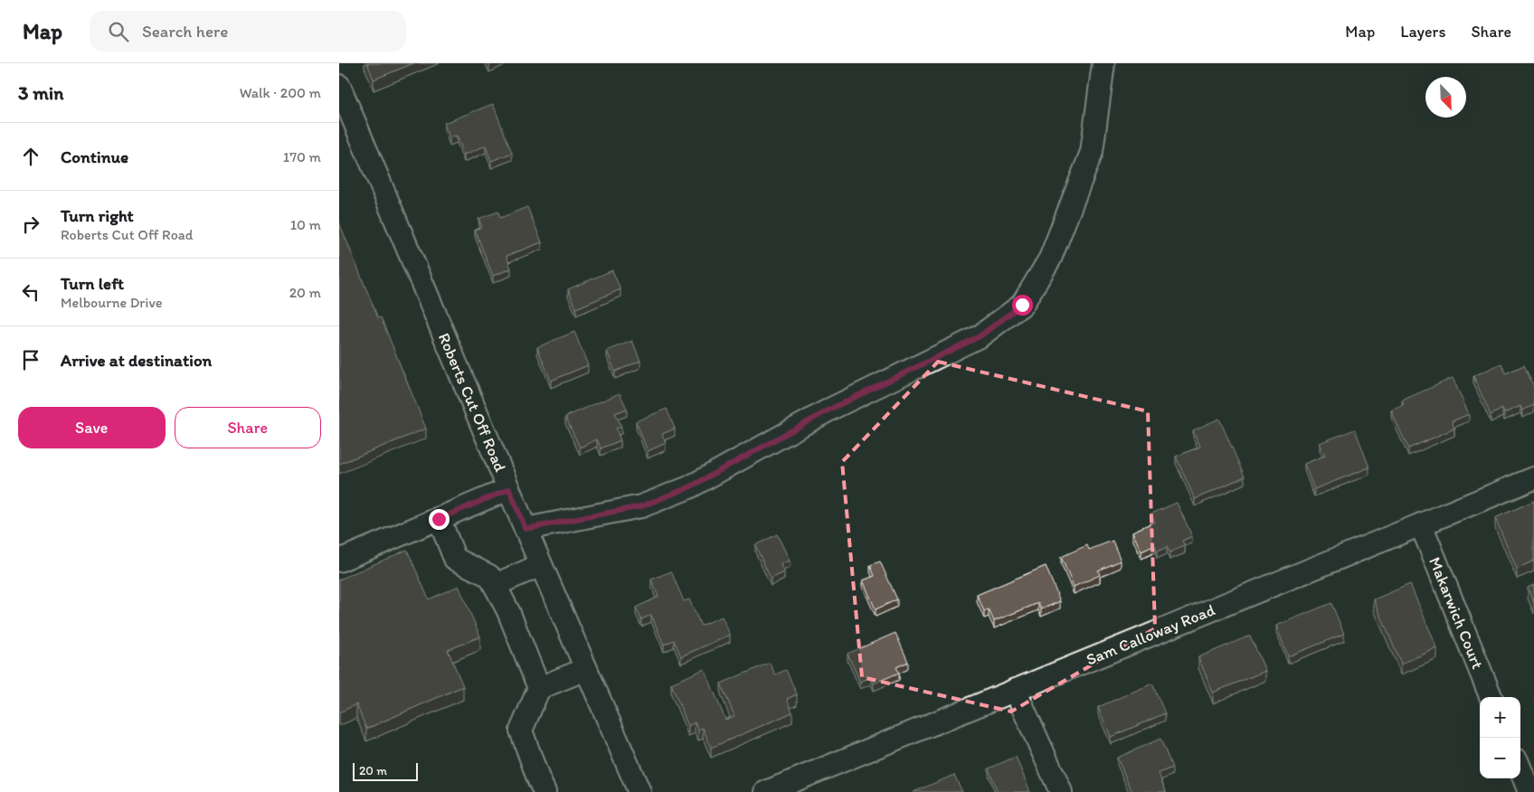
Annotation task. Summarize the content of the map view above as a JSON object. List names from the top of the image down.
{
  "streets": {
    "street": ["Roberts Cut Off Road", "Makarwich Court", "Sam Calloway Road"]
  },
  "crossings": [
    ["Makarwich Court", "Sam Calloway Road"]
  ],
  "scale_bar": "20 m",
  "north": "bottom right",
  "page": {
    "header": "Map",
    "search": "Search here",
    "nav": ["Map", "Layers", "Share"],
    "heading": ["3 min", "Walk · 200 m"],
    "list": [
      ["Continue", "170 m"],
      ["Turn right", "Roberts Cut Off Road", "10 m"],
      ["Turn left", "Melbourne Drive", "20 m"],
      "Arrive at destination"
    ],
    "buttons": ["Save", "Share"],
    "map_buttons": ["+", "−"],
    "scale": "20 m"
  }
}
